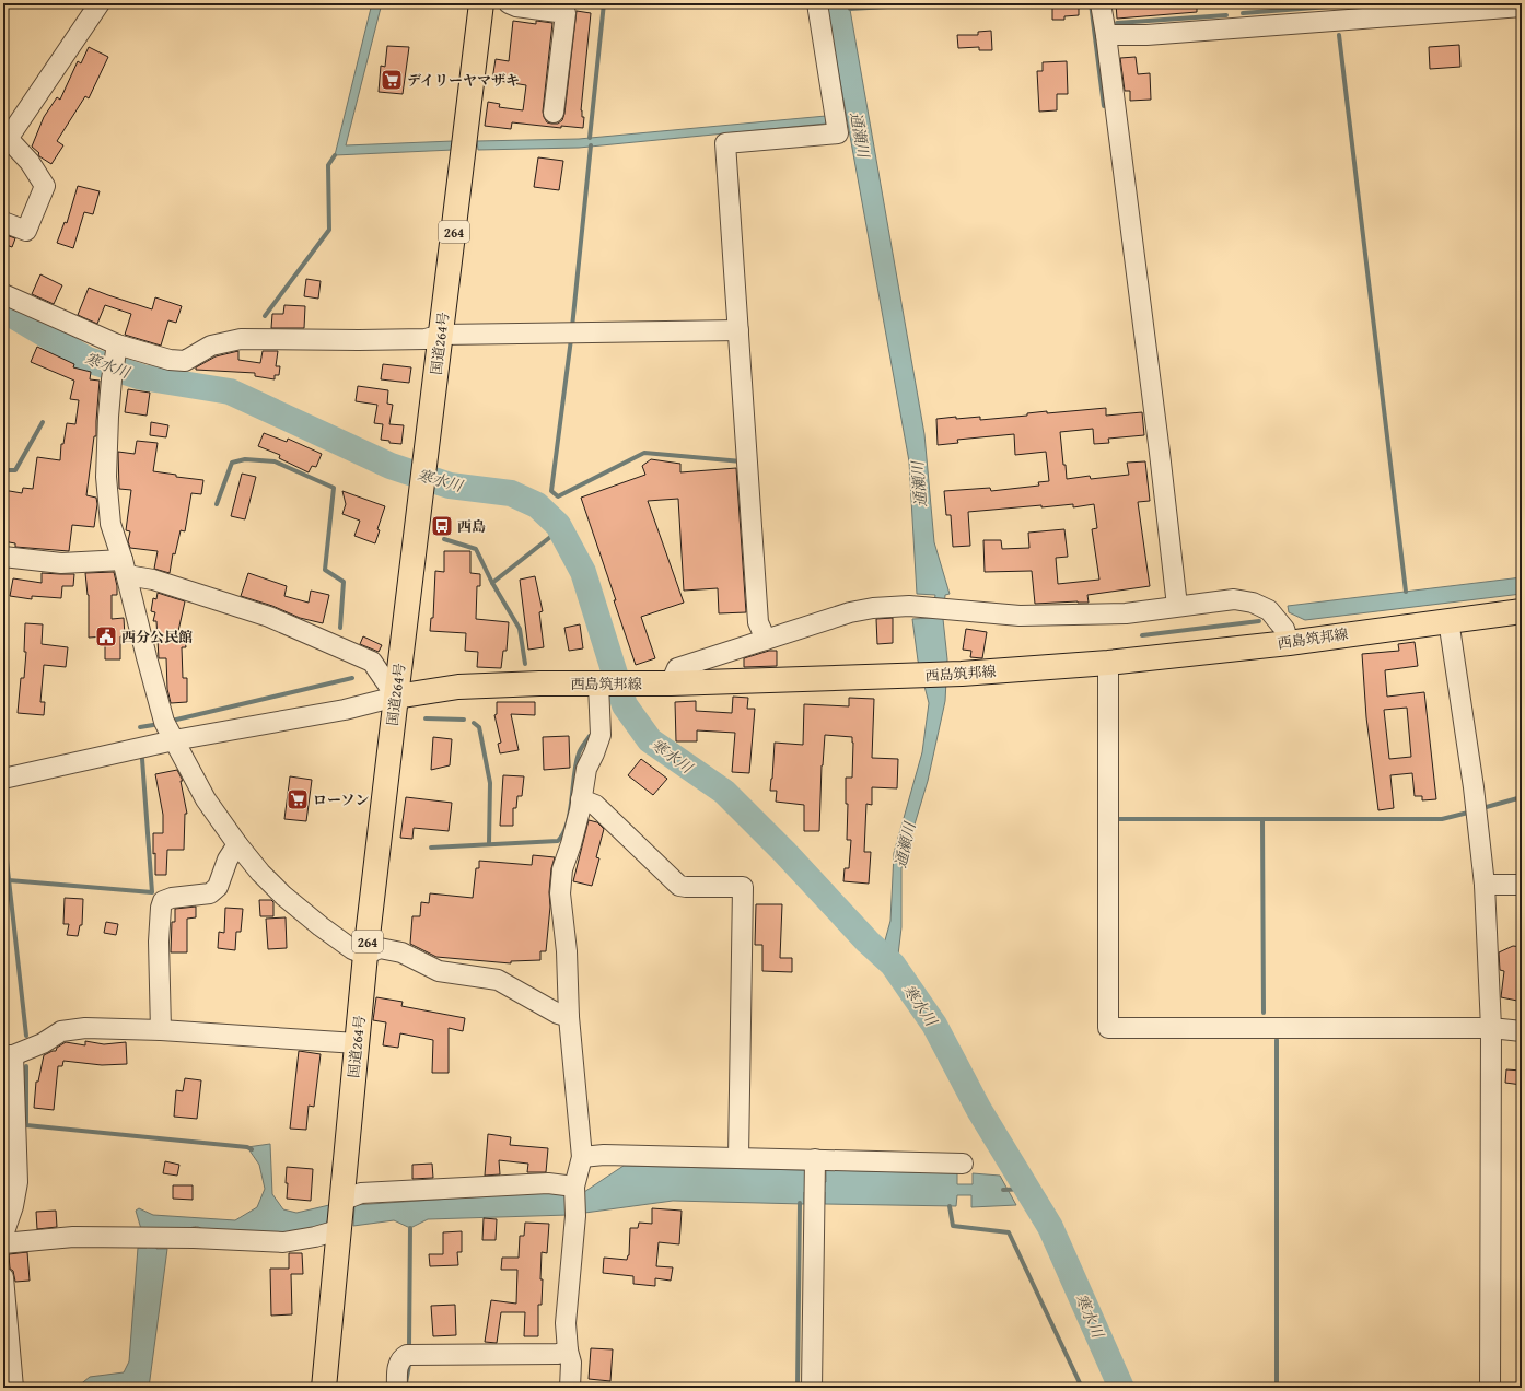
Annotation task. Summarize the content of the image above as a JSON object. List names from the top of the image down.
{
  "streets": {
    "main road": ["264", "国道264号", "西島筑邦線"]
  },
  "crossings": [
    ["国道264号", "西島筑邦線"]
  ],
  "water": ["通瀬川", "寒水川"],
  "places": {
    "supermarket": ["デイリーヤマザキ", "ローソン"],
    "bus stop": ["西島"],
    "public building": ["西分公民館"]
  }
}
